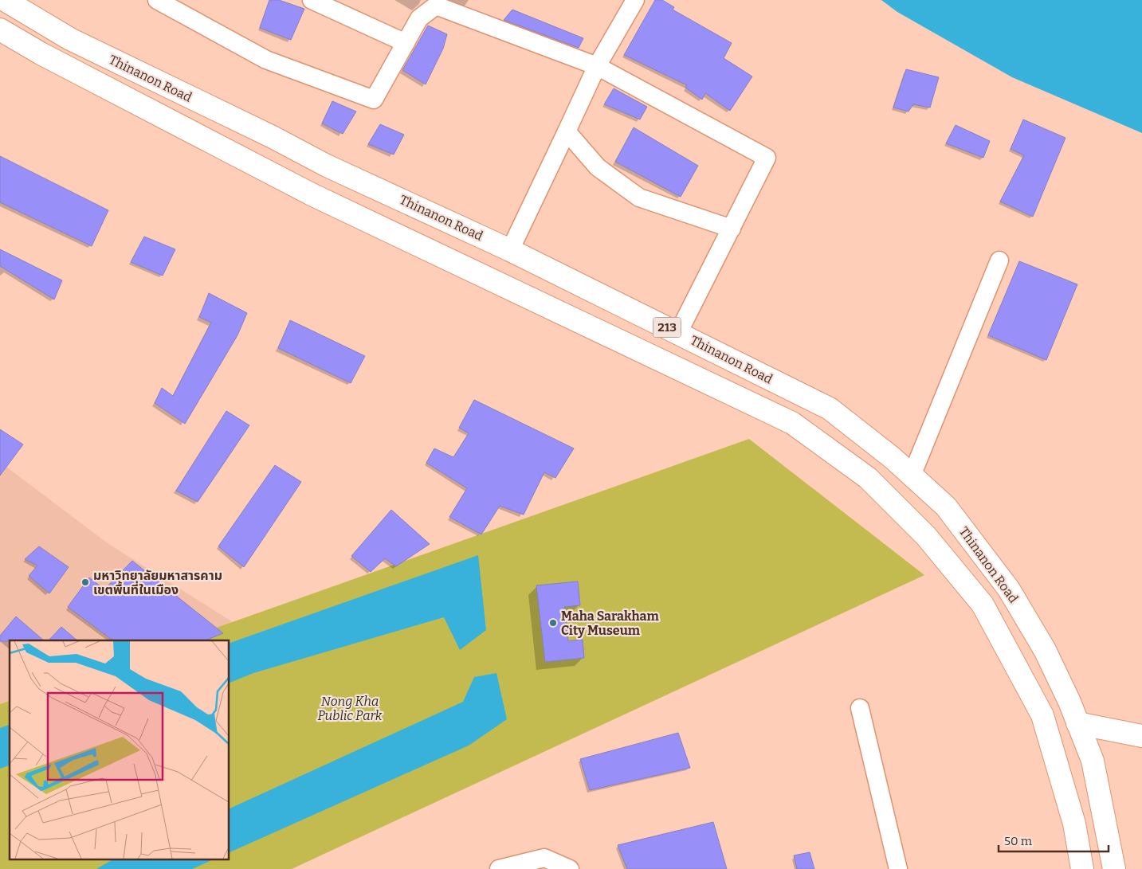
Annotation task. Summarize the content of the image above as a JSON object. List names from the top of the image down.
{
  "streets": {
    "main road": ["Thinanon Road", "213"]
  },
  "parks": ["Nong Kha Public Park"],
  "places": ["มหาวิทยาลัยมหาสารคาม เขตพื้นที่ในเมือง", "Maha Sarakham City Museum"],
  "scale_bar": "50 m"
}
